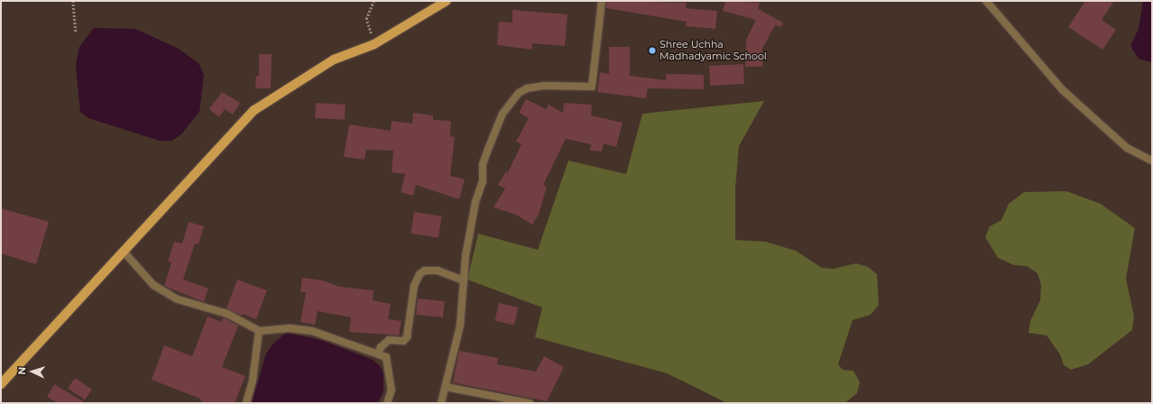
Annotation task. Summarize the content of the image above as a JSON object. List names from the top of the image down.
{
  "places": ["Shree Uchha Madhadyamic School"],
  "north": "left"
}
